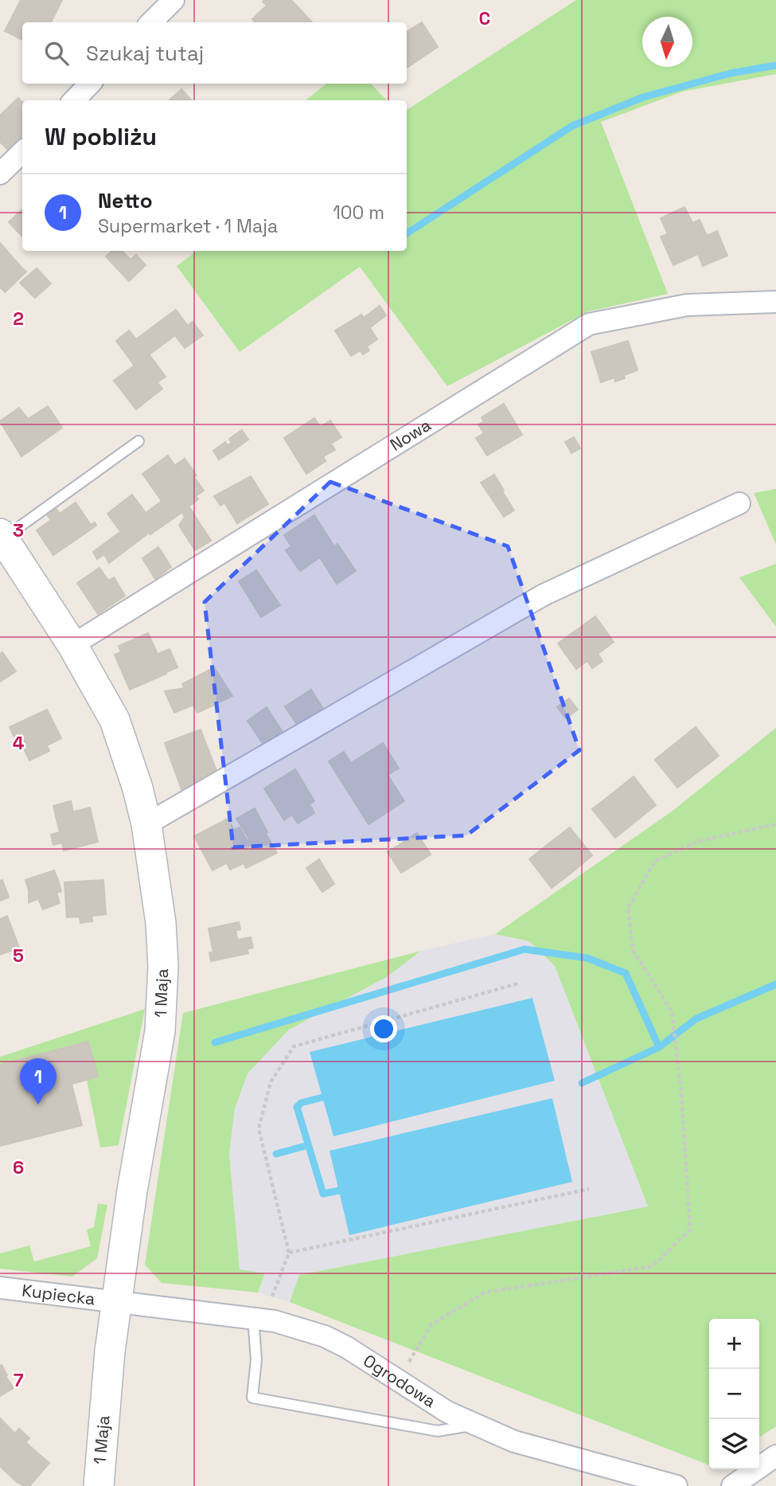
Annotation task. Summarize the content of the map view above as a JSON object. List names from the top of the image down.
{
  "streets": {
    "main road": ["1 Maja"],
    "street": ["Nowa", "Kupiecka", "Ogrodowa"]
  },
  "crossings": [
    ["Nowa", "1 Maja"],
    ["1 Maja", "Kupiecka"],
    ["1 Maja", "Ogrodowa"],
    ["Kupiecka", "Ogrodowa"]
  ],
  "north": "bottom",
  "page": {
    "search": "Szukaj tutaj",
    "heading": "W pobliżu",
    "list": [
      {
        "mark": "1",
        "name": "Netto",
        "note": "Supermarket · 1 Maja",
        "value": "100 m"
      }
    ],
    "pins": "1",
    "map_buttons": ["+", "−"]
  },
  "grid": {
    "columns": ["C"],
    "rows": [
      "2",
      "3",
      "4",
      "5",
      "6",
      "7"
    ]
  }
}
